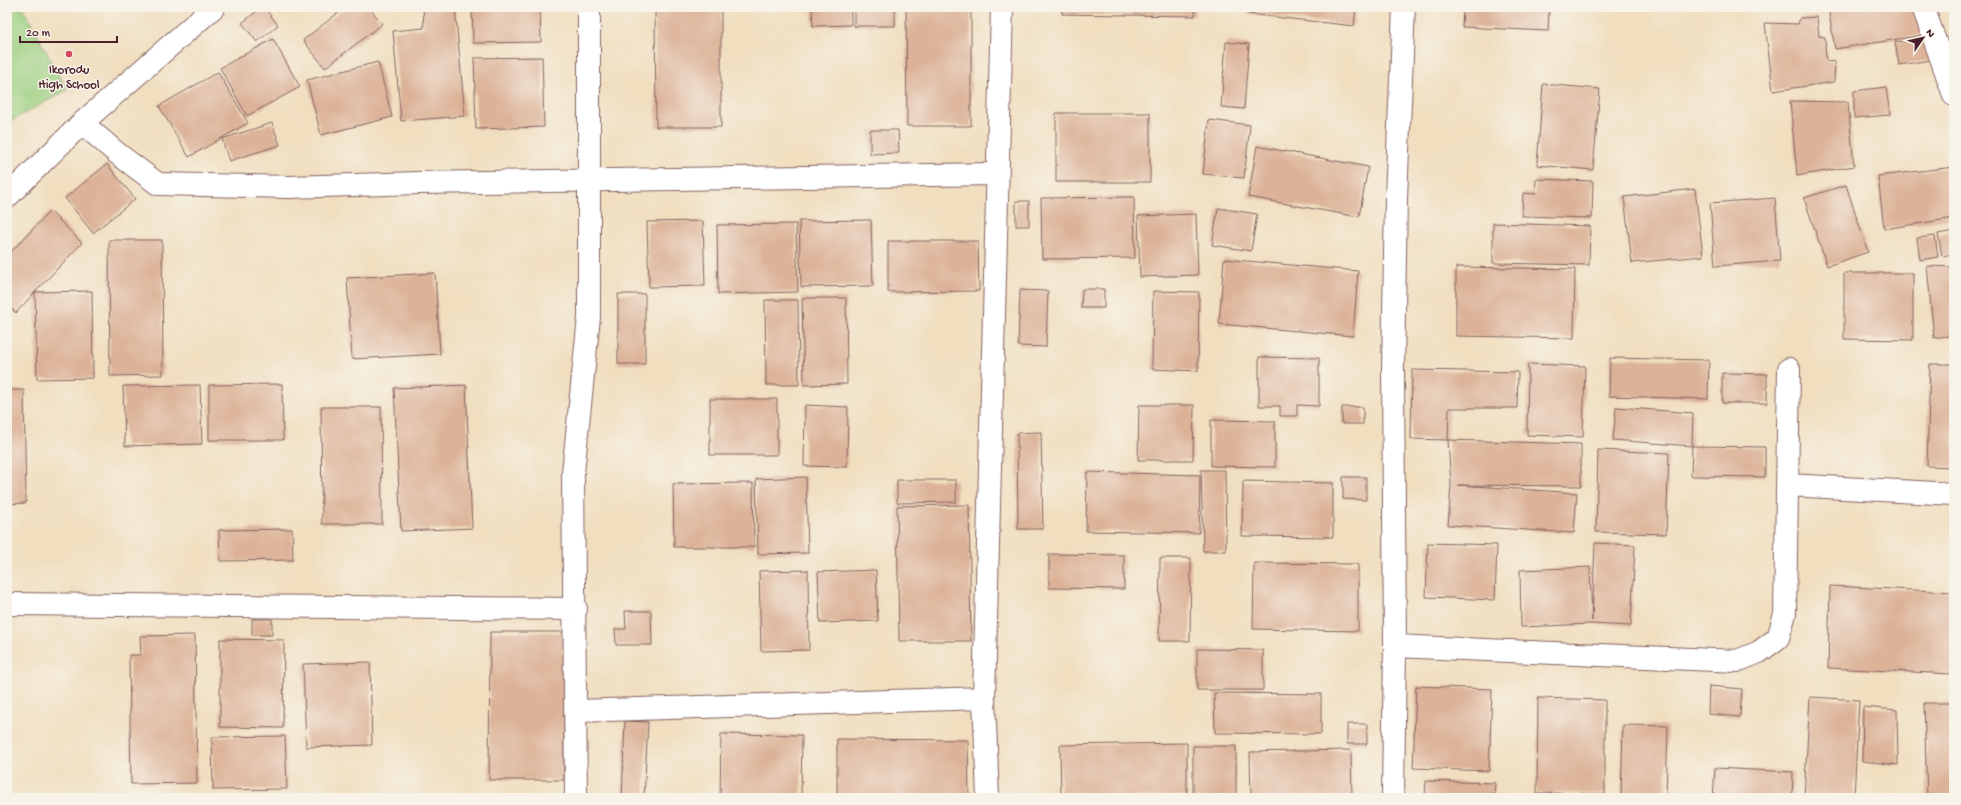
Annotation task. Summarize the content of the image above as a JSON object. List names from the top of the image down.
{
  "places": ["Ikorodu High School"],
  "scale_bar": "20 m",
  "north": "top right"
}
